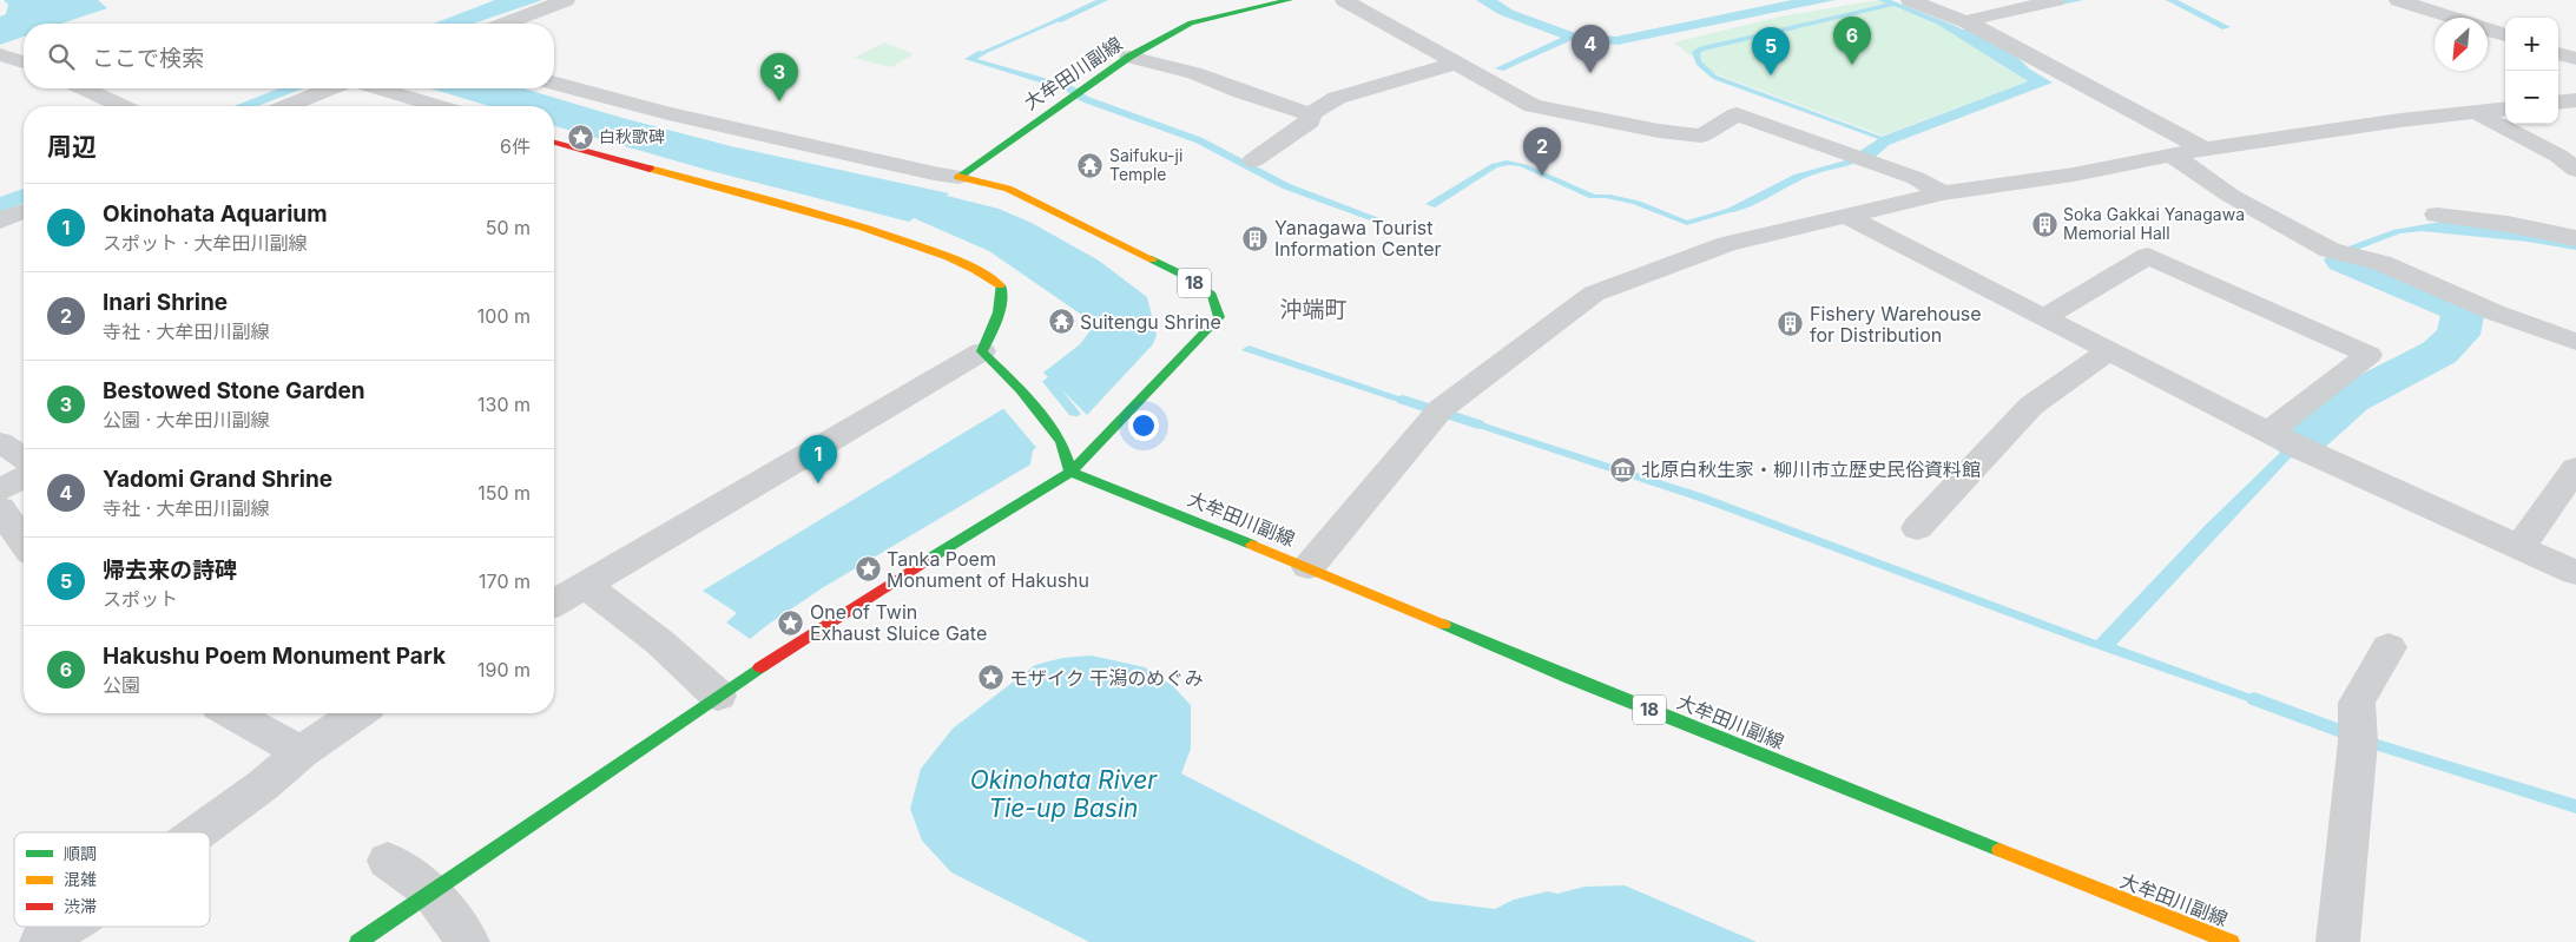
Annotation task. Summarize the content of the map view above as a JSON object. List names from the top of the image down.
{
  "streets": {
    "main road": ["大牟田川副線", "18"]
  },
  "crossings": [
    ["大牟田川副線", "18"]
  ],
  "districts": ["沖端町"],
  "water": ["Okinohata River Tie-up Basin"],
  "places": {
    "place": [
      "白秋歌碑",
      "Tanka Poem Monument of Hakushu",
      "One of Twin Exhaust Sluice Gate",
      "モザイク 干潟のめぐみ"
    ],
    "temple": ["Saifuku-ji Temple", "Suitengu Shrine"],
    "building": ["Soka Gakkai Yanagawa Memorial Hall", "Yanagawa Tourist Information Center", "Fishery Warehouse for Distribution"],
    "museum": ["北原白秋生家・柳川市立歴史民俗資料館"]
  },
  "legend": ["順調", "混雑", "渋滞"],
  "north": "bottom left",
  "page": {
    "pins": [
      "6",
      "4",
      "5",
      "3",
      "2",
      "1"
    ],
    "map_buttons": ["+", "−"],
    "search": "ここで検索",
    "heading": ["周辺", "6件"],
    "list": [
      {
        "mark": "1",
        "name": "Okinohata Aquarium",
        "note": "スポット · 大牟田川副線",
        "value": "50 m"
      },
      {
        "mark": "2",
        "name": "Inari Shrine",
        "note": "寺社 · 大牟田川副線",
        "value": "100 m"
      },
      {
        "mark": "3",
        "name": "Bestowed Stone Garden",
        "note": "公園 · 大牟田川副線",
        "value": "130 m"
      },
      {
        "mark": "4",
        "name": "Yadomi Grand Shrine",
        "note": "寺社 · 大牟田川副線",
        "value": "150 m"
      },
      {
        "mark": "5",
        "name": "帰去来の詩碑",
        "note": "スポット",
        "value": "170 m"
      },
      {
        "mark": "6",
        "name": "Hakushu Poem Monument Park",
        "note": "公園",
        "value": "190 m"
      }
    ]
  }
}
